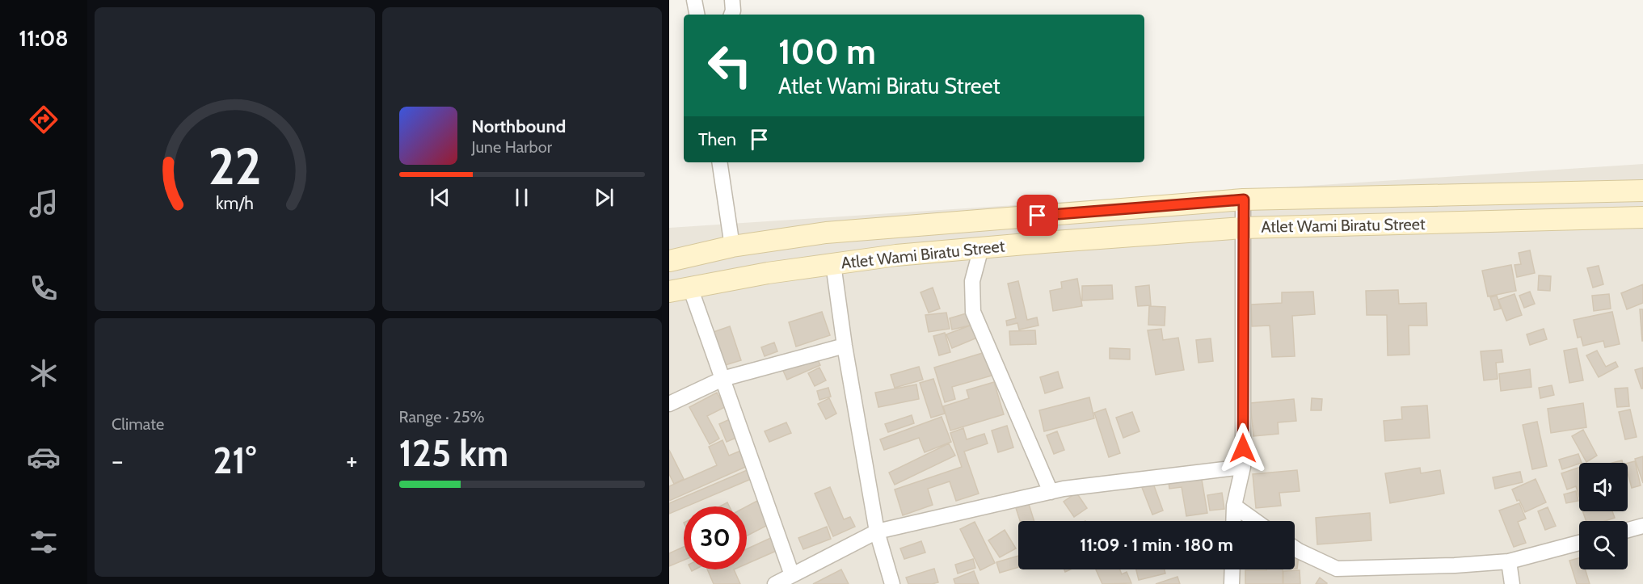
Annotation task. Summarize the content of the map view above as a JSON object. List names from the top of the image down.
{
  "streets": {
    "main road": ["Atlet Wami Biratu Street"]
  },
  "page": {
    "tabs": "11:08",
    "turn": ["100 m", "Atlet Wami Biratu Street"],
    "song": ["Northbound", "June Harbor"],
    "then": "Then",
    "tile": [
      "Climate",
      ["Range · 25%", "125 km"]
    ],
    "heat": ["−", "21°", "+"],
    "limit": "30",
    "trip": "11:09 · 1 min · 180 m",
    "gauge": ["22", "km/h"]
  }
}
